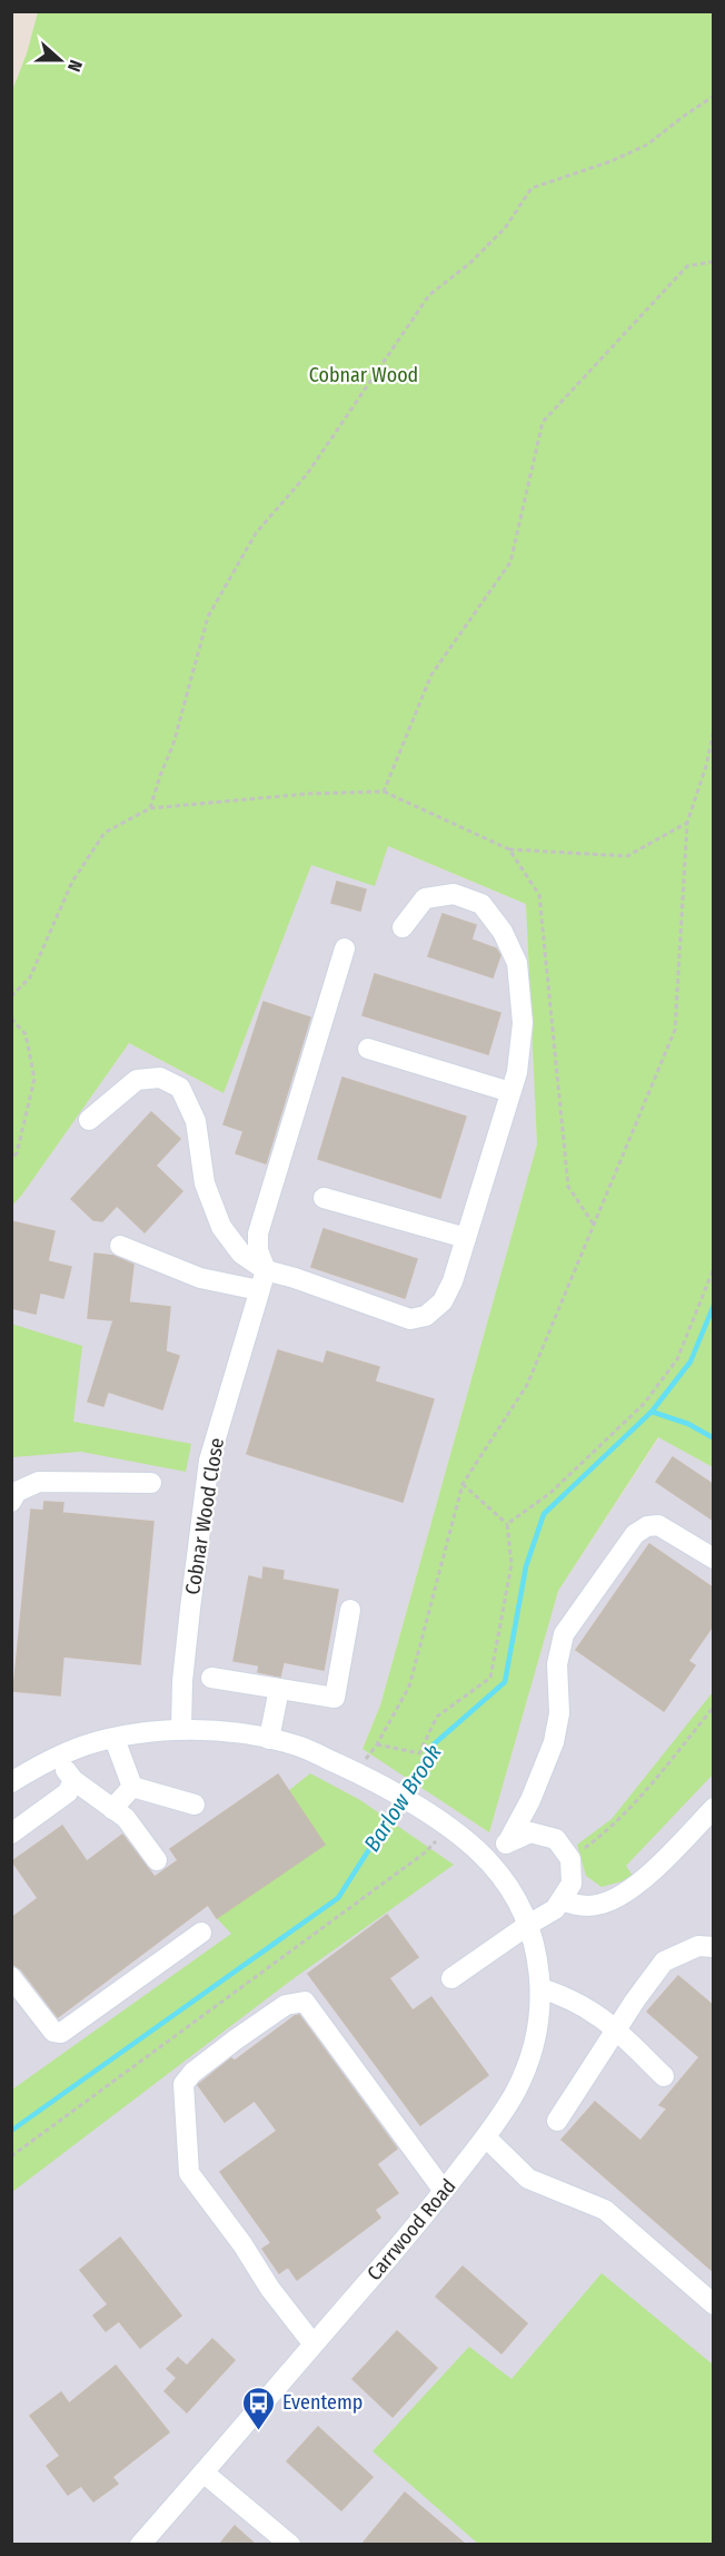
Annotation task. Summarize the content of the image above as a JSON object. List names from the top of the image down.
{
  "streets": {
    "street": ["Cobnar Wood Close", "Carrwood Road"]
  },
  "crossings": [
    ["Cobnar Wood Close", "Carrwood Road"]
  ],
  "water": ["Barlow Brook"],
  "parks": ["Cobnar Wood"],
  "places": {
    "bus stop": ["Eventemp"]
  },
  "north": "right"
}
